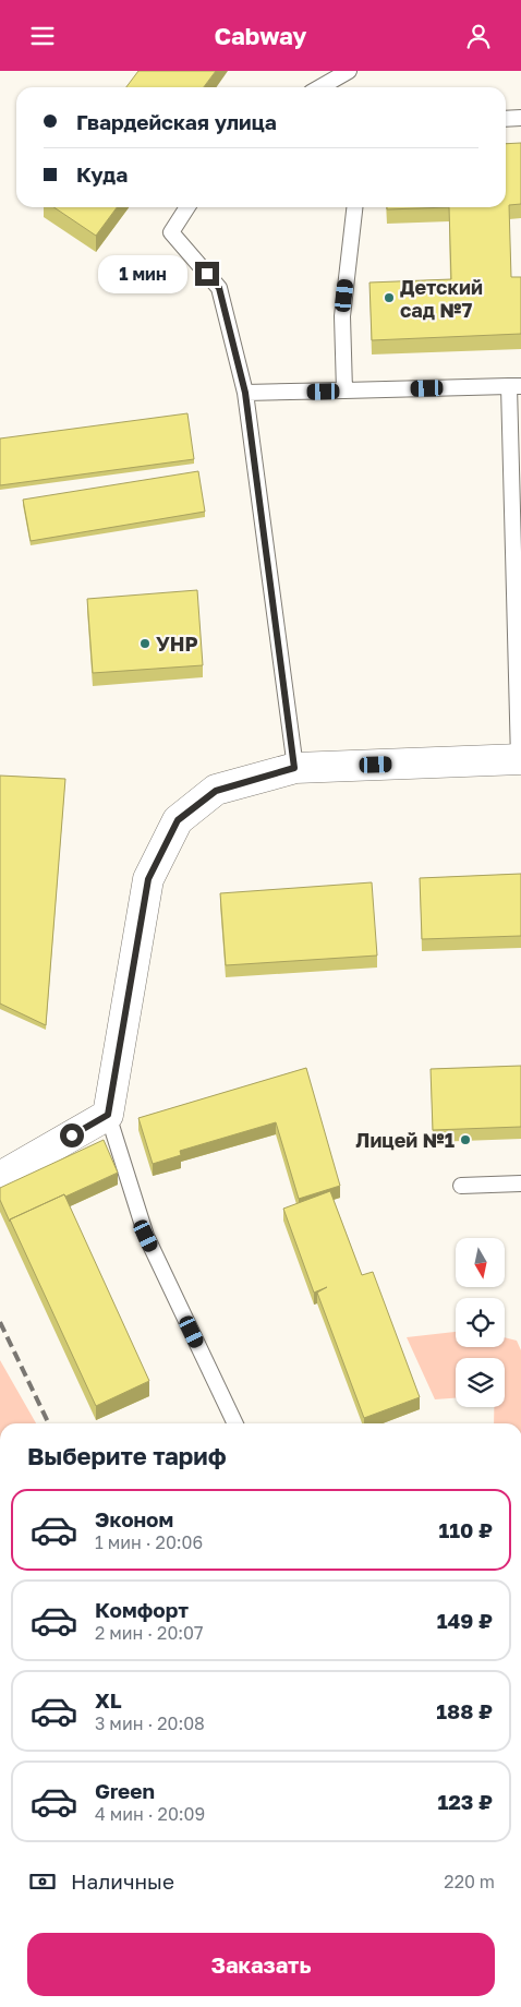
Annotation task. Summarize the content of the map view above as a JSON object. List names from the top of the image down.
{
  "places": ["Детский сад №7", "УНР", "Лицей №1"],
  "north": "bottom",
  "page": {
    "header": "Cabway",
    "banner": ["Гвардейская улица", "Куда"],
    "bubble": "1 мин",
    "heading": "Выберите тариф",
    "list": [
      {
        "name": "Эконом",
        "note": "1 мин · 20:06",
        "value": "110 ₽"
      },
      {
        "name": "Комфорт",
        "note": "2 мин · 20:07",
        "value": "149 ₽"
      },
      {
        "name": "XL",
        "note": "3 мин · 20:08",
        "value": "188 ₽"
      },
      {
        "name": "Green",
        "note": "4 мин · 20:09",
        "value": "123 ₽"
      }
    ],
    "pay": ["Наличные", "220 m"],
    "buttons": "Заказать"
  }
}
